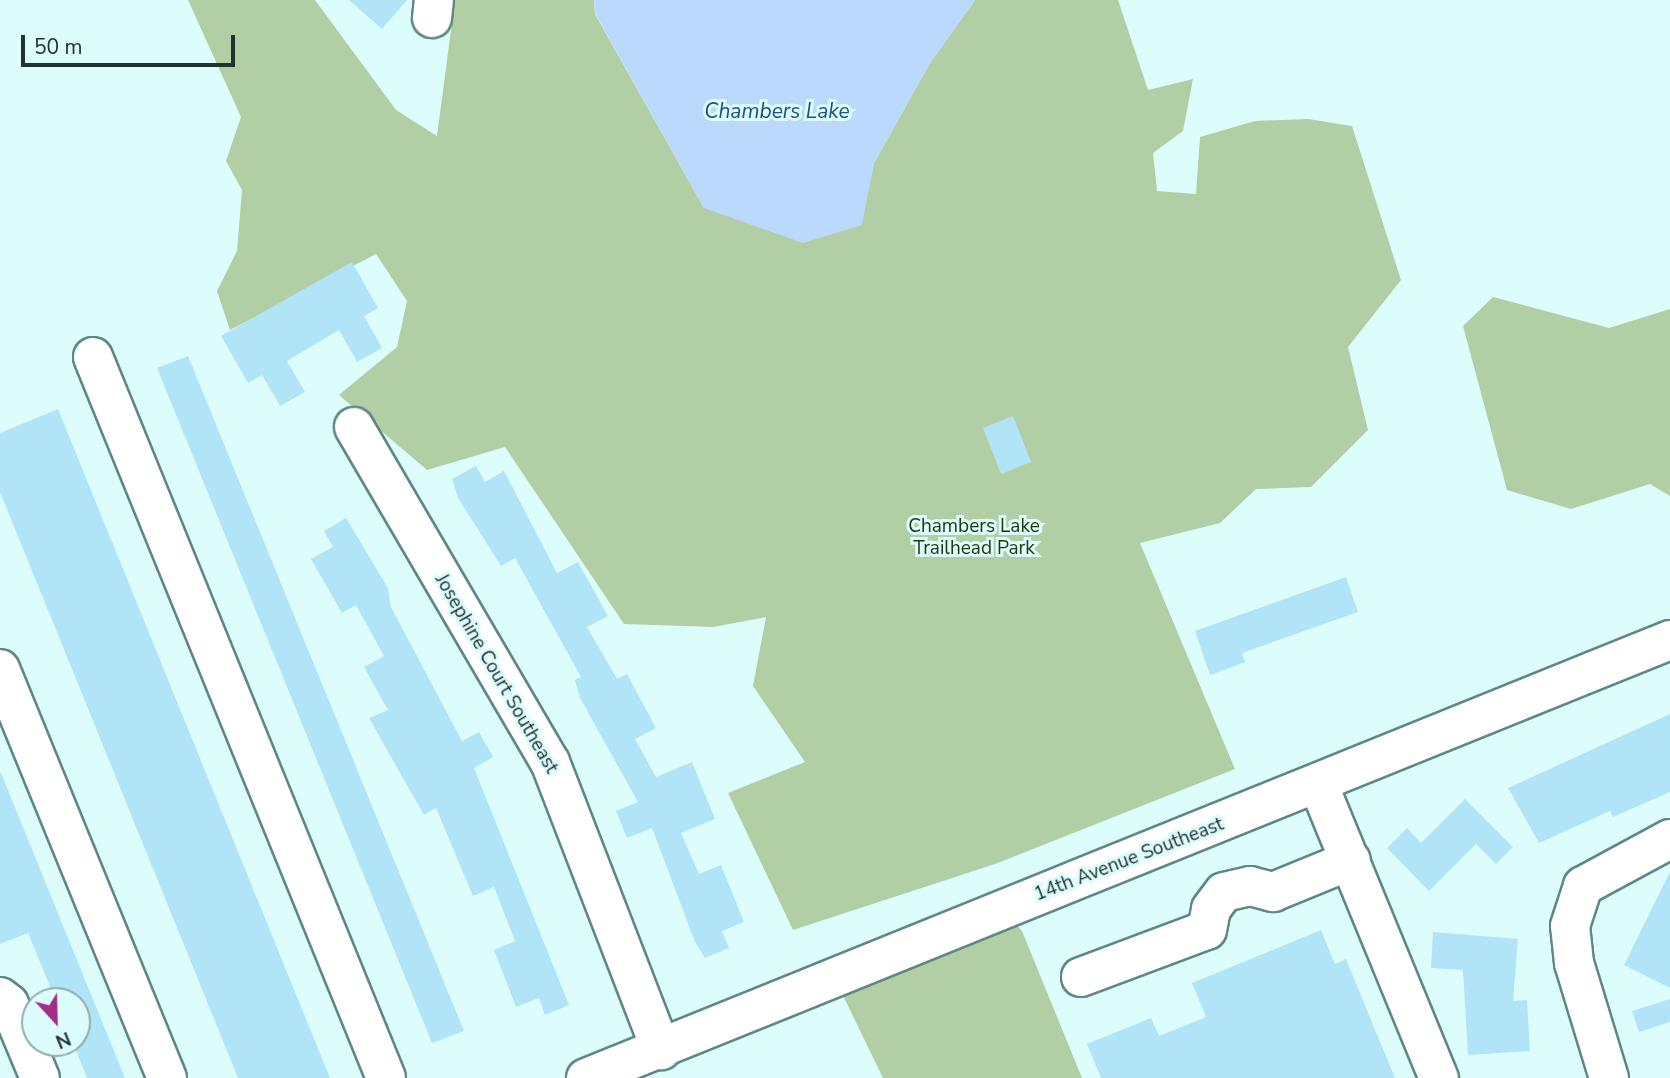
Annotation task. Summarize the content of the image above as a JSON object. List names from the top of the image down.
{
  "streets": {
    "street": ["Josephine Court Southeast", "14th Avenue Southeast"]
  },
  "crossings": [
    ["Josephine Court Southeast", "14th Avenue Southeast"]
  ],
  "water": ["Chambers Lake"],
  "parks": ["Chambers Lake Trailhead Park"],
  "scale_bar": "50 m",
  "north": "bottom"
}
